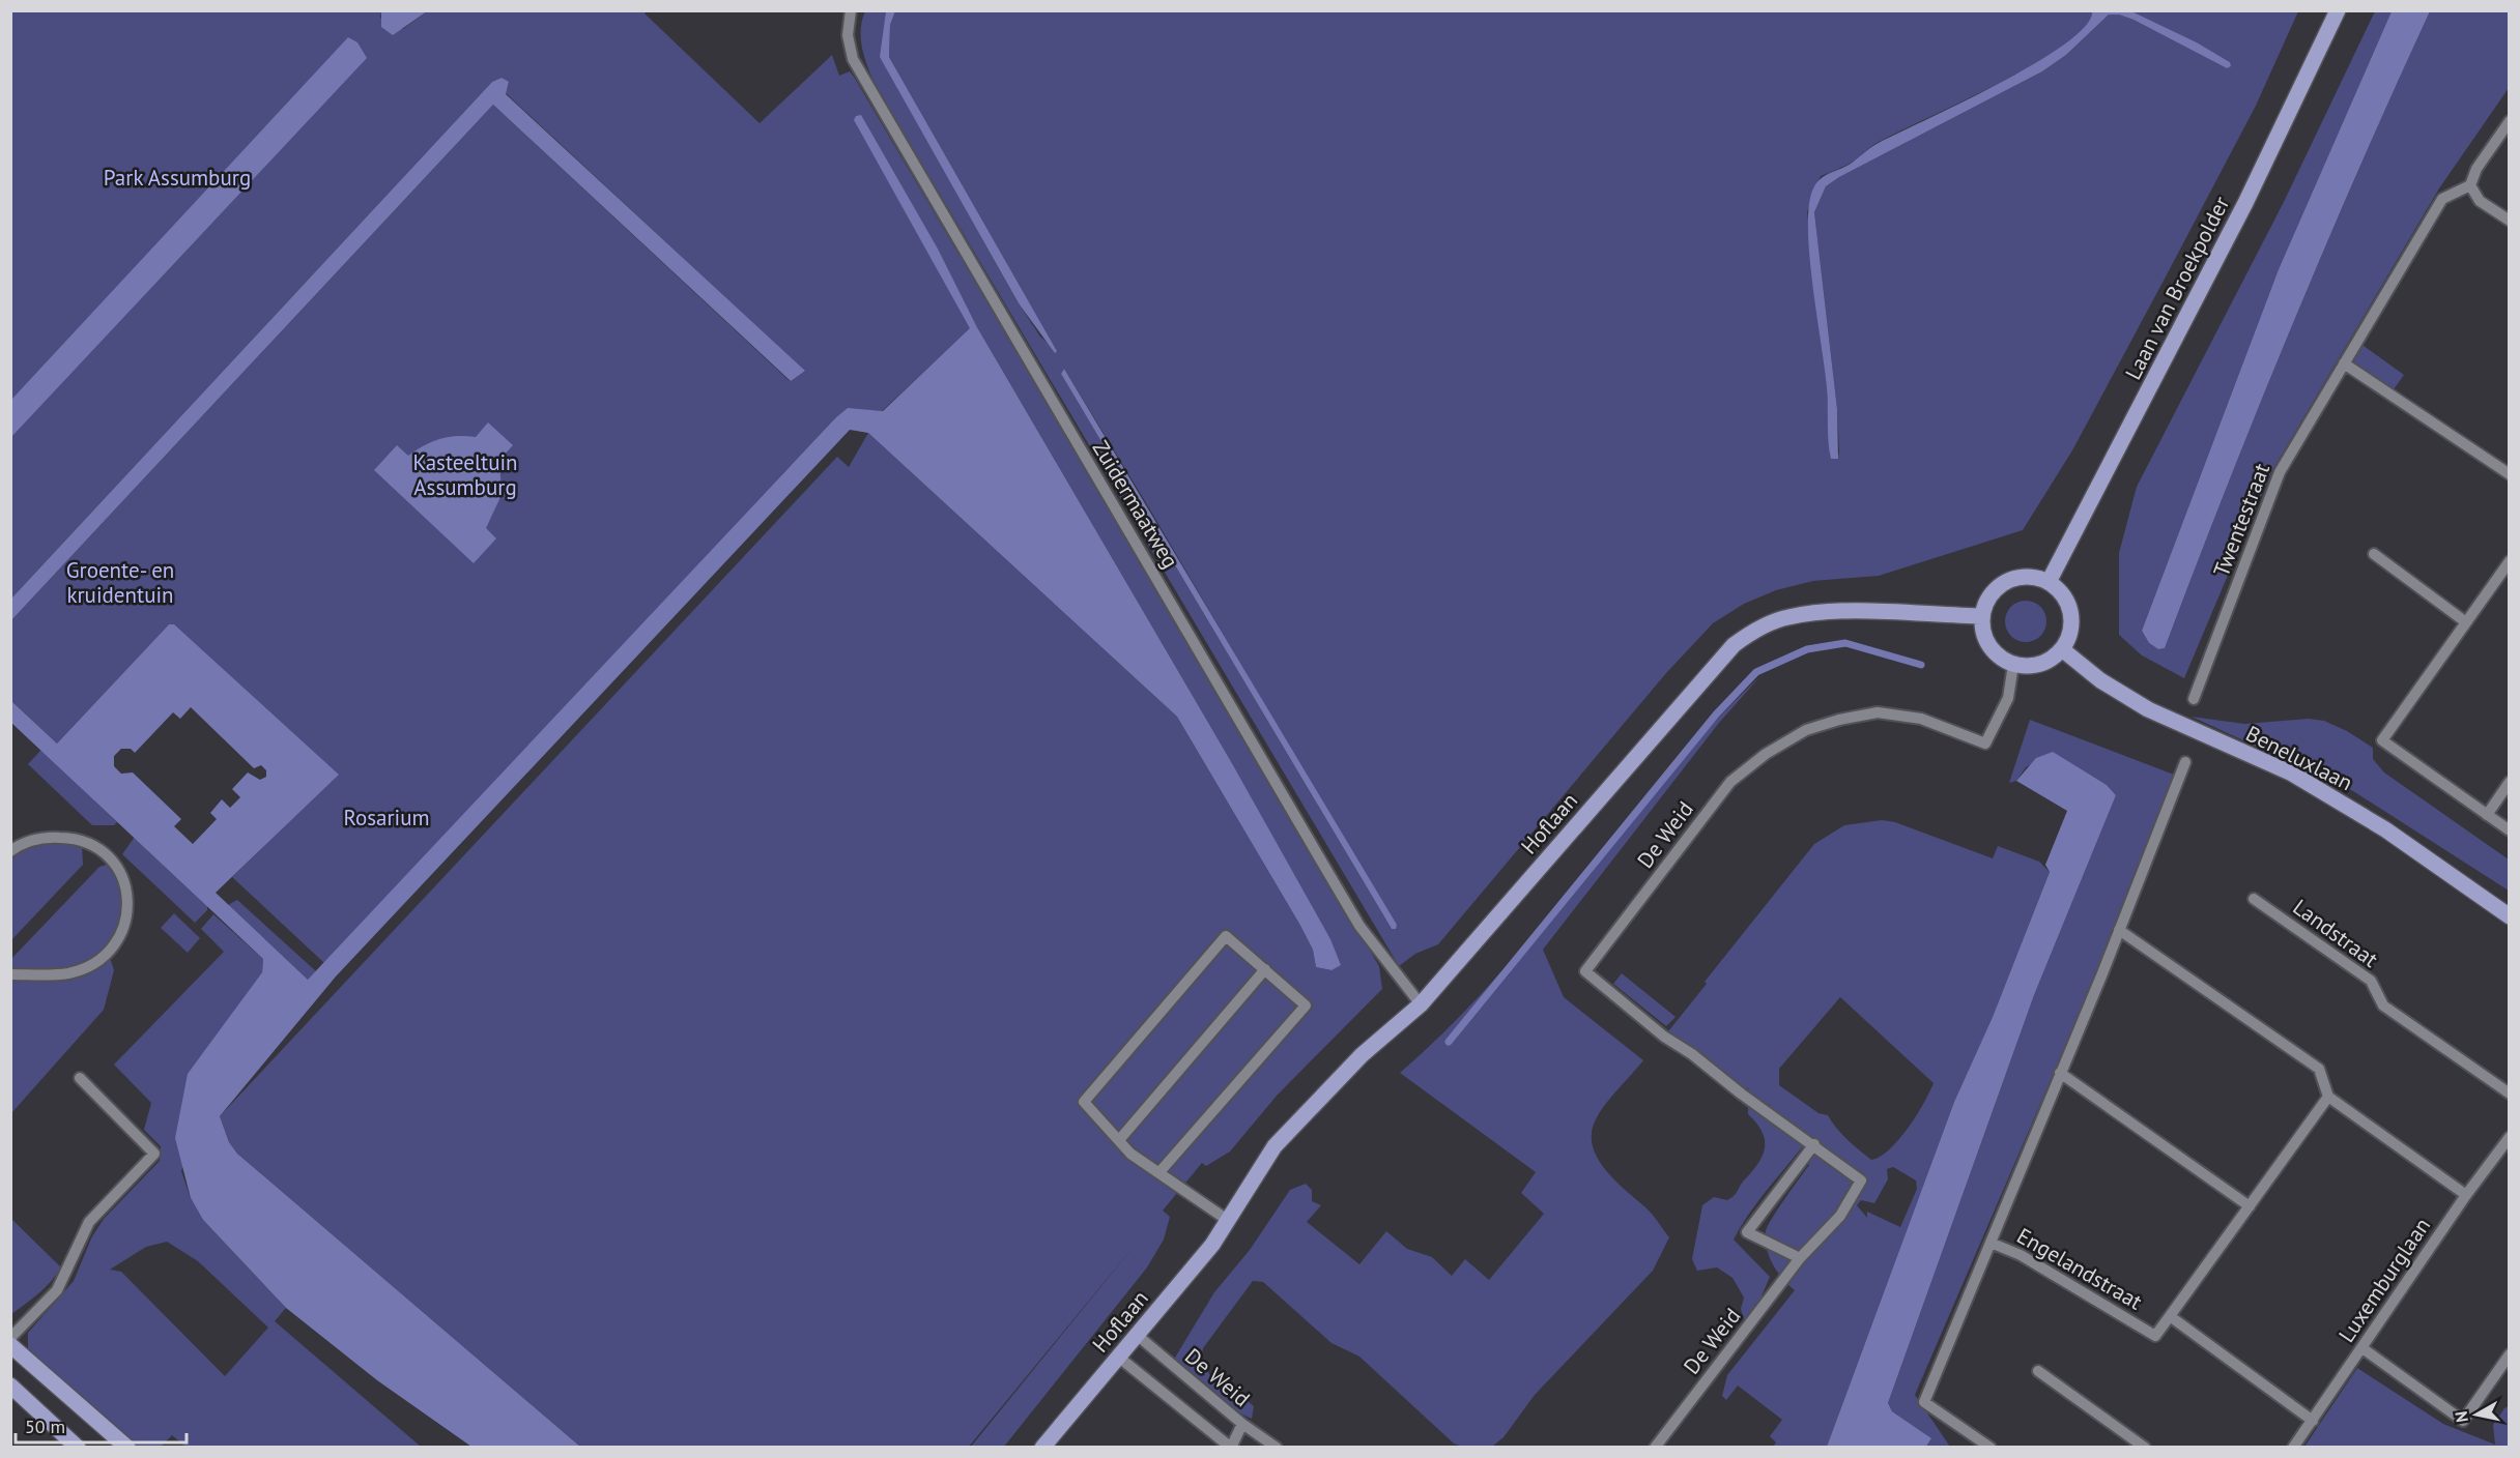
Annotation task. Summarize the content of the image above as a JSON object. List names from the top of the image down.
{
  "streets": {
    "main road": ["Laan van Broekpolder", "Beneluxlaan", "Hoflaan"],
    "street": [
      "Zuidermaatweg",
      "Twentestraat",
      "De Weid",
      "Landstraat",
      "Engelandstraat",
      "Luxemburglaan"
    ]
  },
  "crossings": [
    ["Laan van Broekpolder", "Beneluxlaan"],
    ["Laan van Broekpolder", "Hoflaan"],
    ["Laan van Broekpolder", "De Weid"],
    ["Zuidermaatweg", "Hoflaan"],
    ["Beneluxlaan", "Hoflaan"],
    ["Beneluxlaan", "De Weid"],
    ["Hoflaan", "De Weid"],
    ["Engelandstraat", "Luxemburglaan"]
  ],
  "parks": [
    "Park Assumburg",
    "Kasteeltuin Assumburg",
    "Groente- en kruidentuin",
    "Rosarium"
  ],
  "scale_bar": "50 m",
  "north": "left"
}
